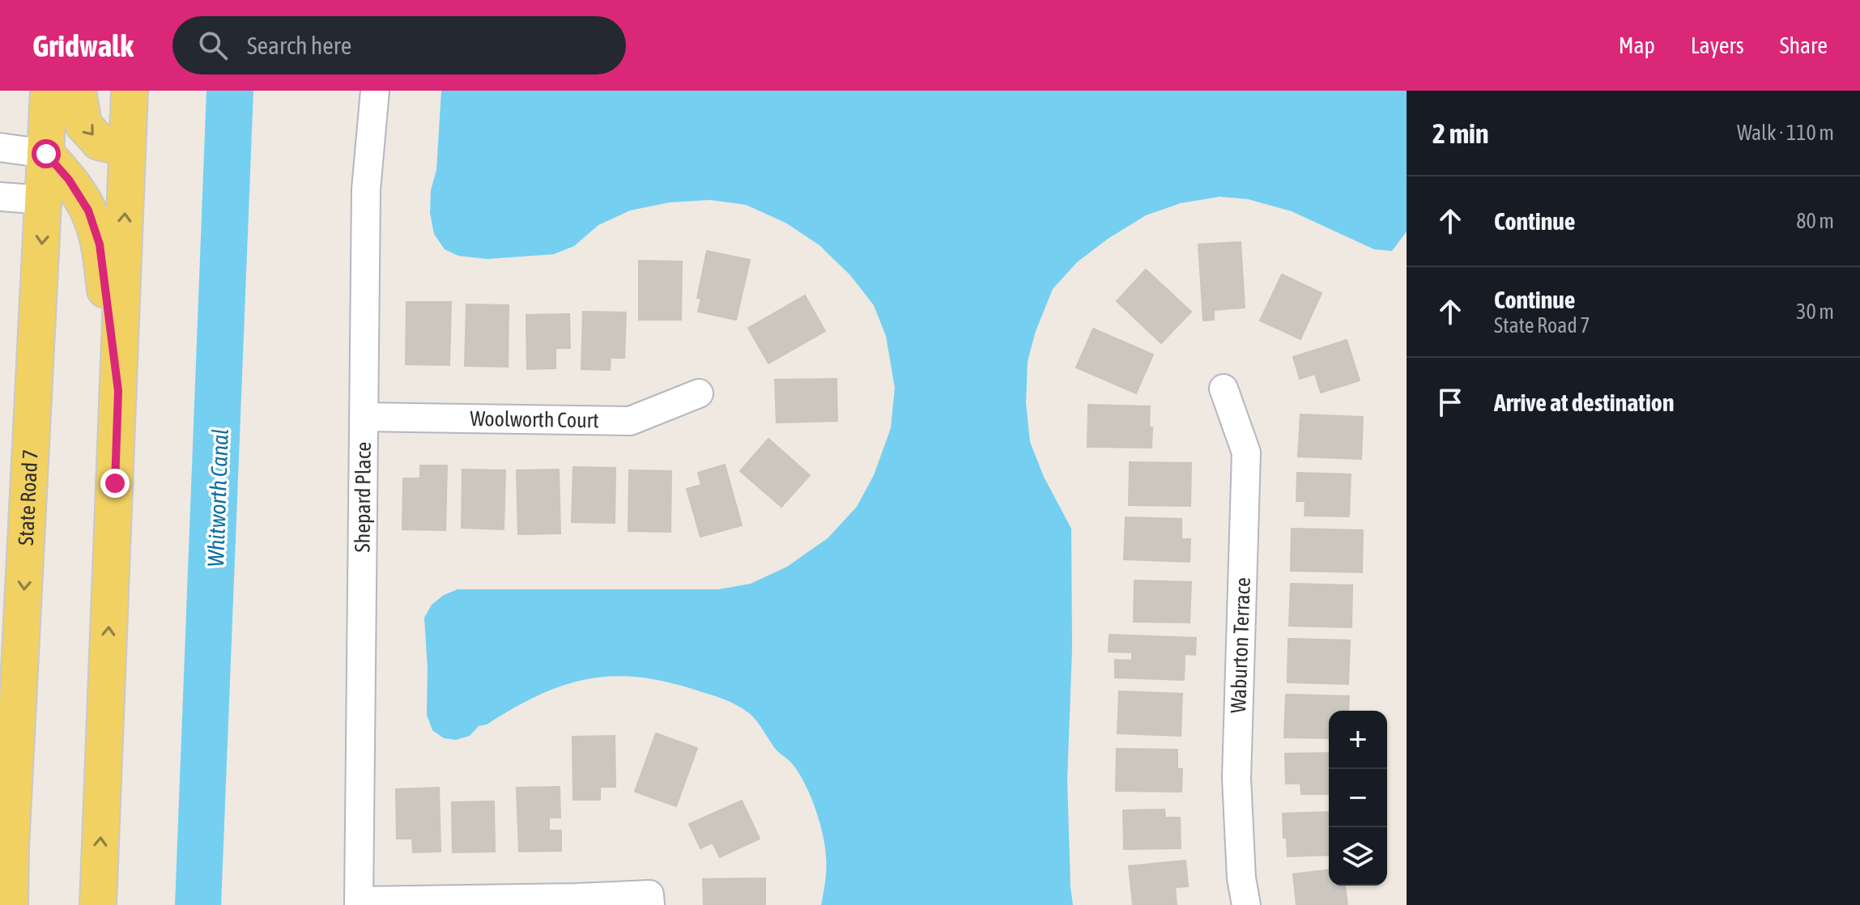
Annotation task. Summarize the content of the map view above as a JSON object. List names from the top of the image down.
{
  "streets": {
    "main road": ["State Road 7"],
    "street": ["Woolworth Court", "Shepard Place", "Waburton Terrace"]
  },
  "crossings": [
    ["Woolworth Court", "Shepard Place"]
  ],
  "water": ["Whitworth Canal"],
  "page": {
    "header": "Gridwalk",
    "search": "Search here",
    "nav": ["Map", "Layers", "Share"],
    "heading": ["2 min", "Walk · 110 m"],
    "list": [
      ["Continue", "80 m"],
      ["Continue", "State Road 7", "30 m"],
      "Arrive at destination"
    ],
    "map_buttons": ["+", "−"]
  }
}
